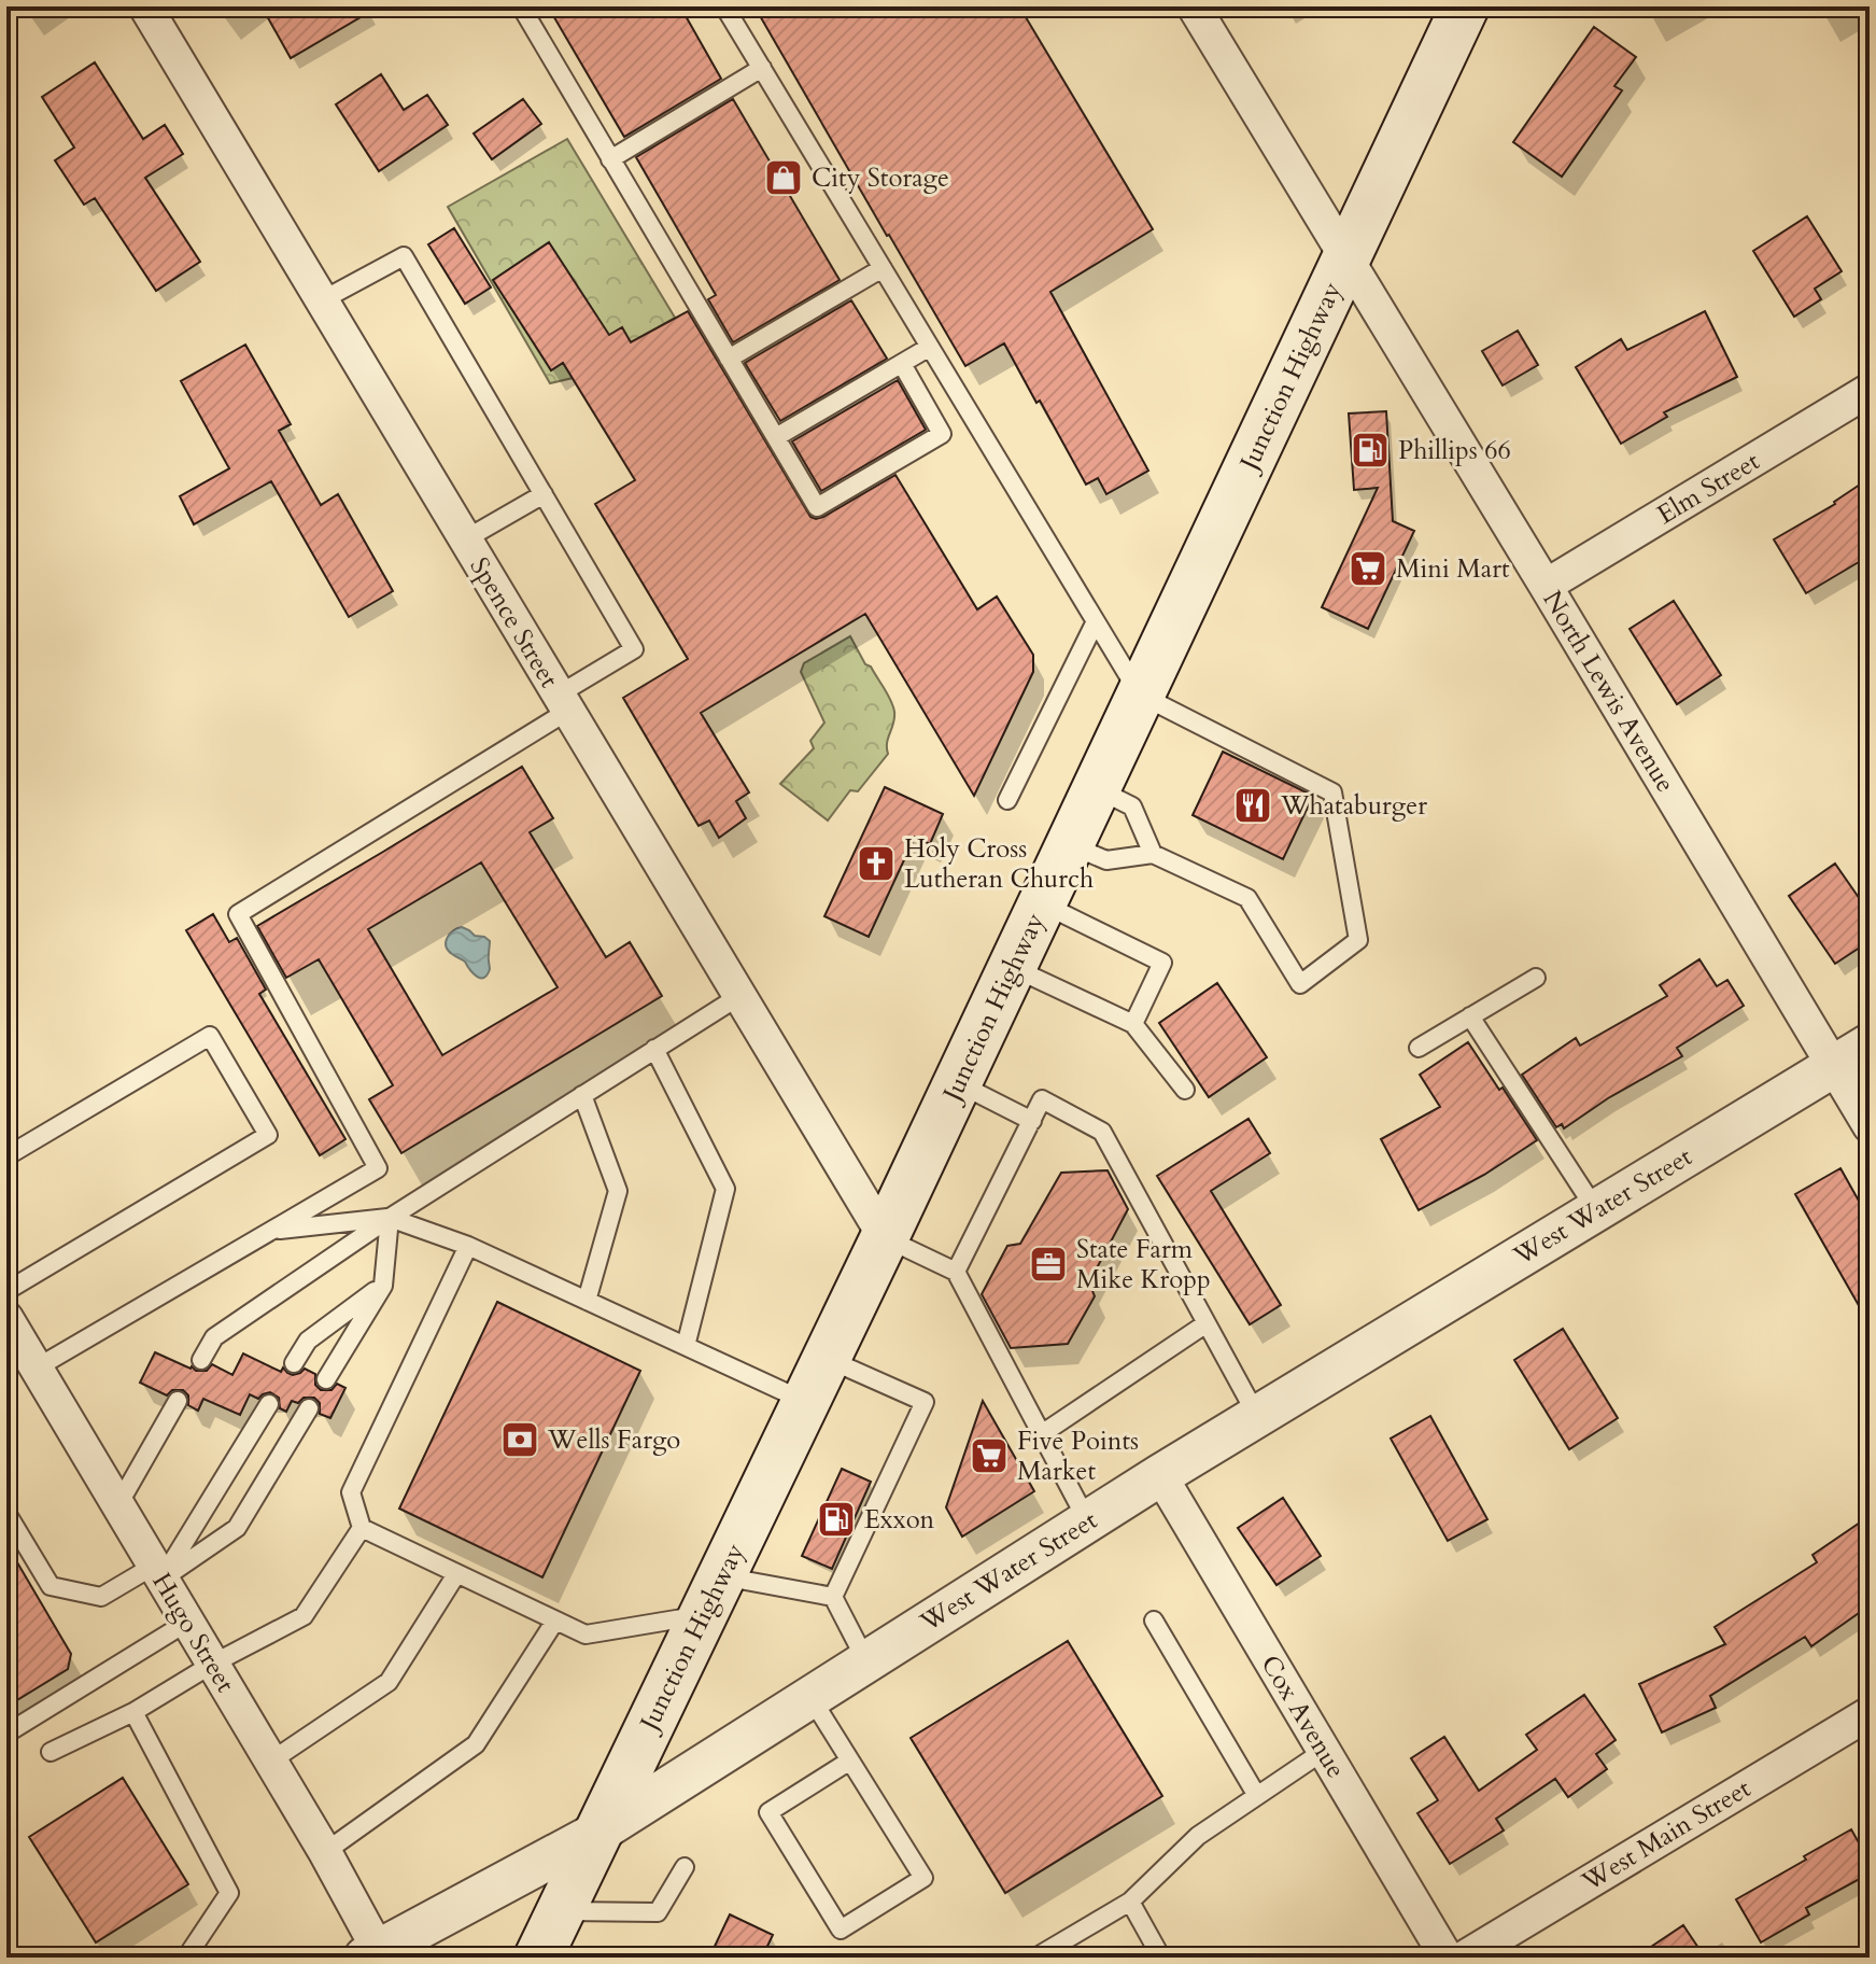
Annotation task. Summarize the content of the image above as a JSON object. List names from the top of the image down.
{
  "streets": {
    "main road": ["Junction Highway"],
    "street": [
      "Elm Street",
      "Spence Street",
      "North Lewis Avenue",
      "West Water Street",
      "Hugo Street",
      "Cox Avenue",
      "West Main Street"
    ]
  },
  "crossings": [
    ["Junction Highway", "Spence Street"],
    ["Junction Highway", "North Lewis Avenue"],
    ["Junction Highway", "West Water Street"],
    ["Elm Street", "North Lewis Avenue"],
    ["North Lewis Avenue", "West Water Street"],
    ["West Water Street", "Hugo Street"],
    ["West Water Street", "Cox Avenue"]
  ],
  "places": {
    "shop": ["City Storage"],
    "fuel station": ["Phillips 66", "Exxon"],
    "supermarket": ["Mini Mart", "Five Points Market"],
    "restaurant": ["Whataburger"],
    "church": ["Holy Cross Lutheran Church"],
    "office": ["State Farm Mike Kropp"],
    "bank": ["Wells Fargo"]
  }
}
